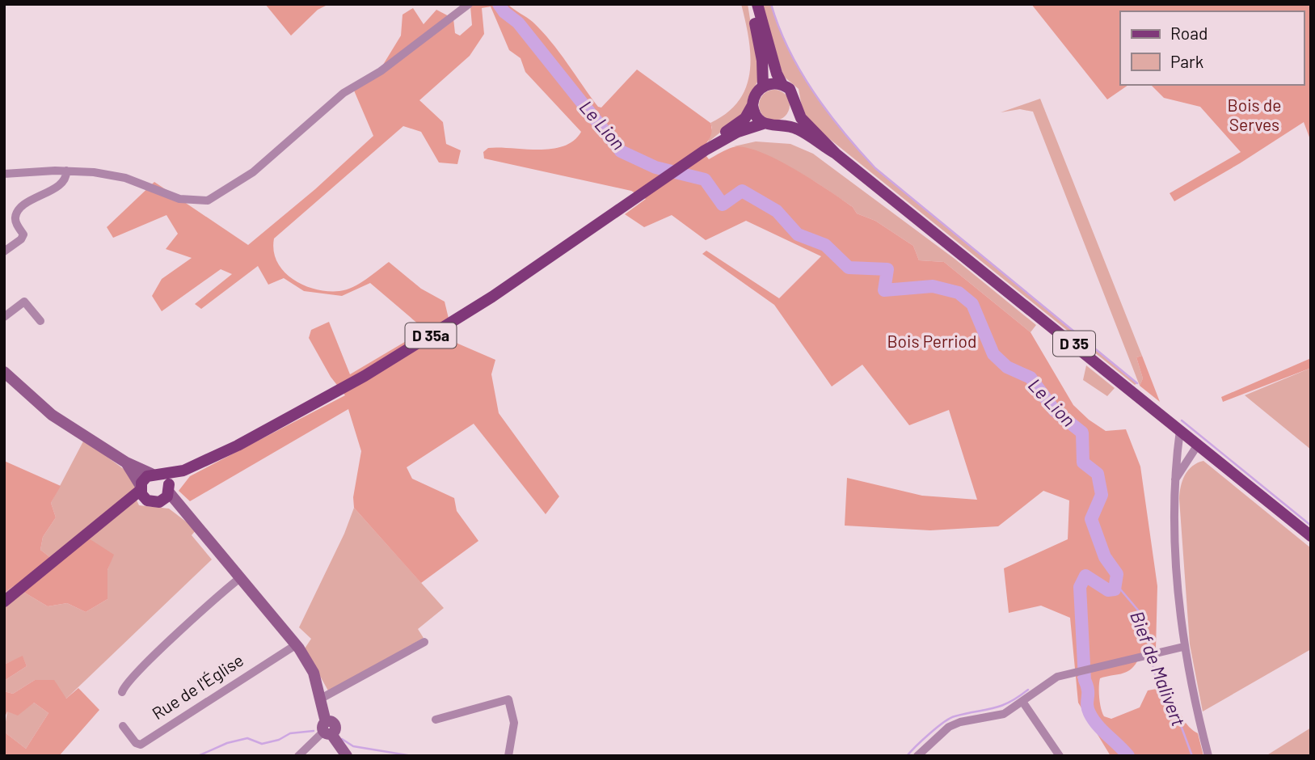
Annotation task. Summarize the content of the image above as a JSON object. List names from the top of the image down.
{
  "streets": {
    "main road": ["D 35a", "D 35"],
    "street": ["Rue de l'Église"]
  },
  "crossings": [
    ["D 35a", "D 35"]
  ],
  "water": ["Le Lion", "Bief de Malivert"],
  "parks": ["Bois de Serves", "Bois Perriod"],
  "legend": ["Road", "Park"]
}
